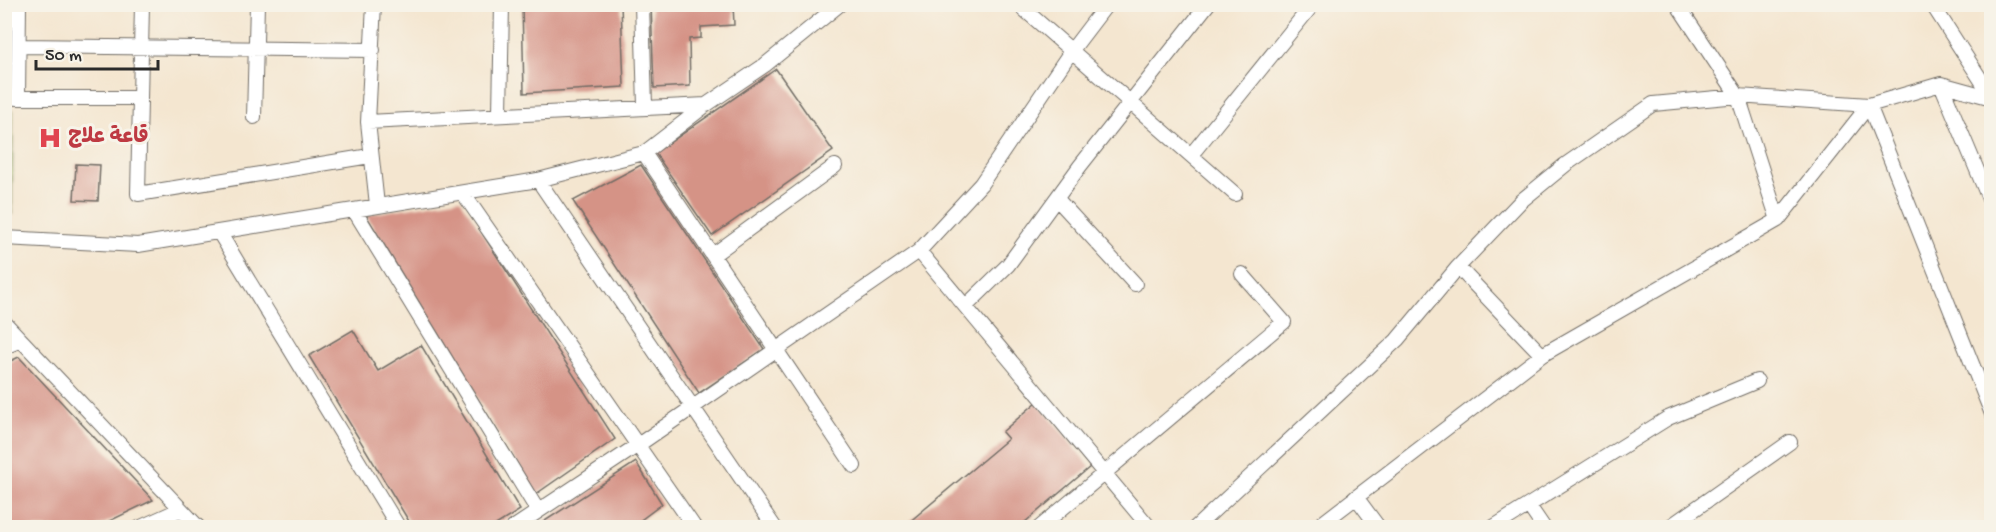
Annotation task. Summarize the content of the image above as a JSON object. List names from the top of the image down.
{
  "places": {
    "hospital": ["قاعة علاج"]
  },
  "scale_bar": "50 m"
}
